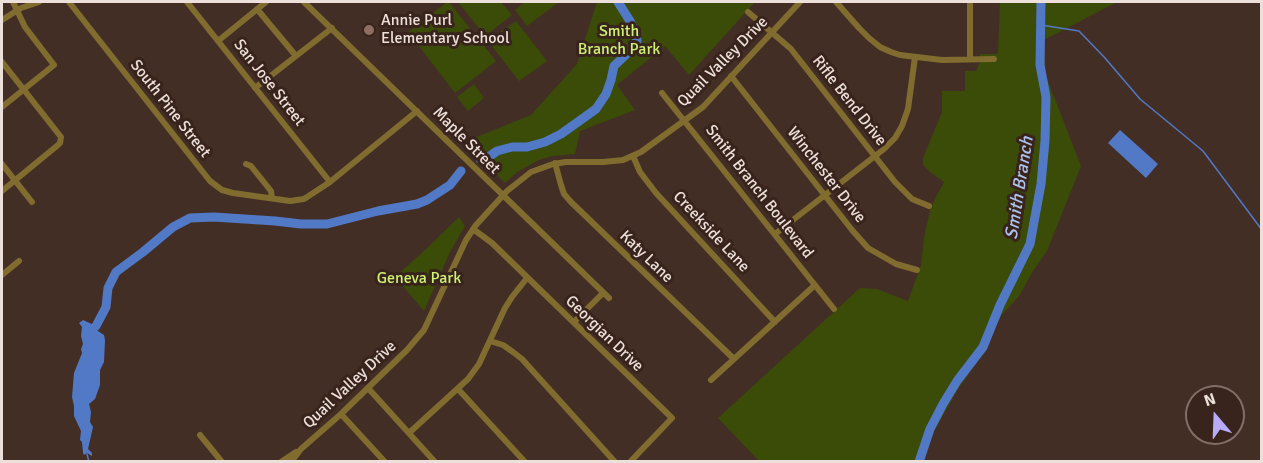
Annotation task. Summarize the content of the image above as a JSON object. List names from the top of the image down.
{
  "streets": {
    "street": [
      "Quail Valley Drive",
      "San Jose Street",
      "Rifle Bend Drive",
      "South Pine Street",
      "Maple Street",
      "Winchester Drive",
      "Smith Branch Boulevard",
      "Creekside Lane",
      "Katy Lane",
      "Georgian Drive"
    ]
  },
  "crossings": [
    ["Quail Valley Drive", "Rifle Bend Drive"],
    ["Quail Valley Drive", "Maple Street"],
    ["Quail Valley Drive", "Winchester Drive"],
    ["Quail Valley Drive", "Smith Branch Boulevard"],
    ["Quail Valley Drive", "Creekside Lane"],
    ["Quail Valley Drive", "Katy Lane"],
    ["Quail Valley Drive", "Georgian Drive"],
    ["San Jose Street", "South Pine Street"],
    ["South Pine Street", "Maple Street"]
  ],
  "water": ["Smith Branch"],
  "parks": ["Smith Branch Park", "Geneva Park"],
  "places": ["Annie Purl Elementary School"],
  "north": "top"
}
